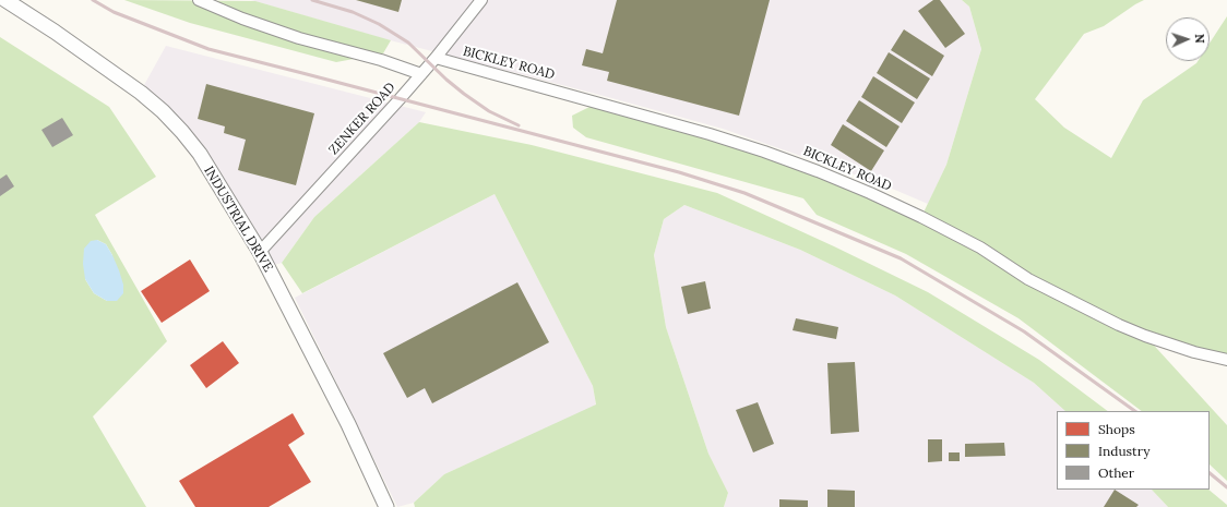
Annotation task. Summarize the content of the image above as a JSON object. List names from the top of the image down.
{
  "streets": {
    "street": ["BICKLEY ROAD", "ZENKER ROAD", "INDUSTRIAL DRIVE"]
  },
  "crossings": [
    ["BICKLEY ROAD", "ZENKER ROAD"],
    ["ZENKER ROAD", "INDUSTRIAL DRIVE"]
  ],
  "legend": ["Shops", "Industry", "Other"],
  "north": "right"
}
